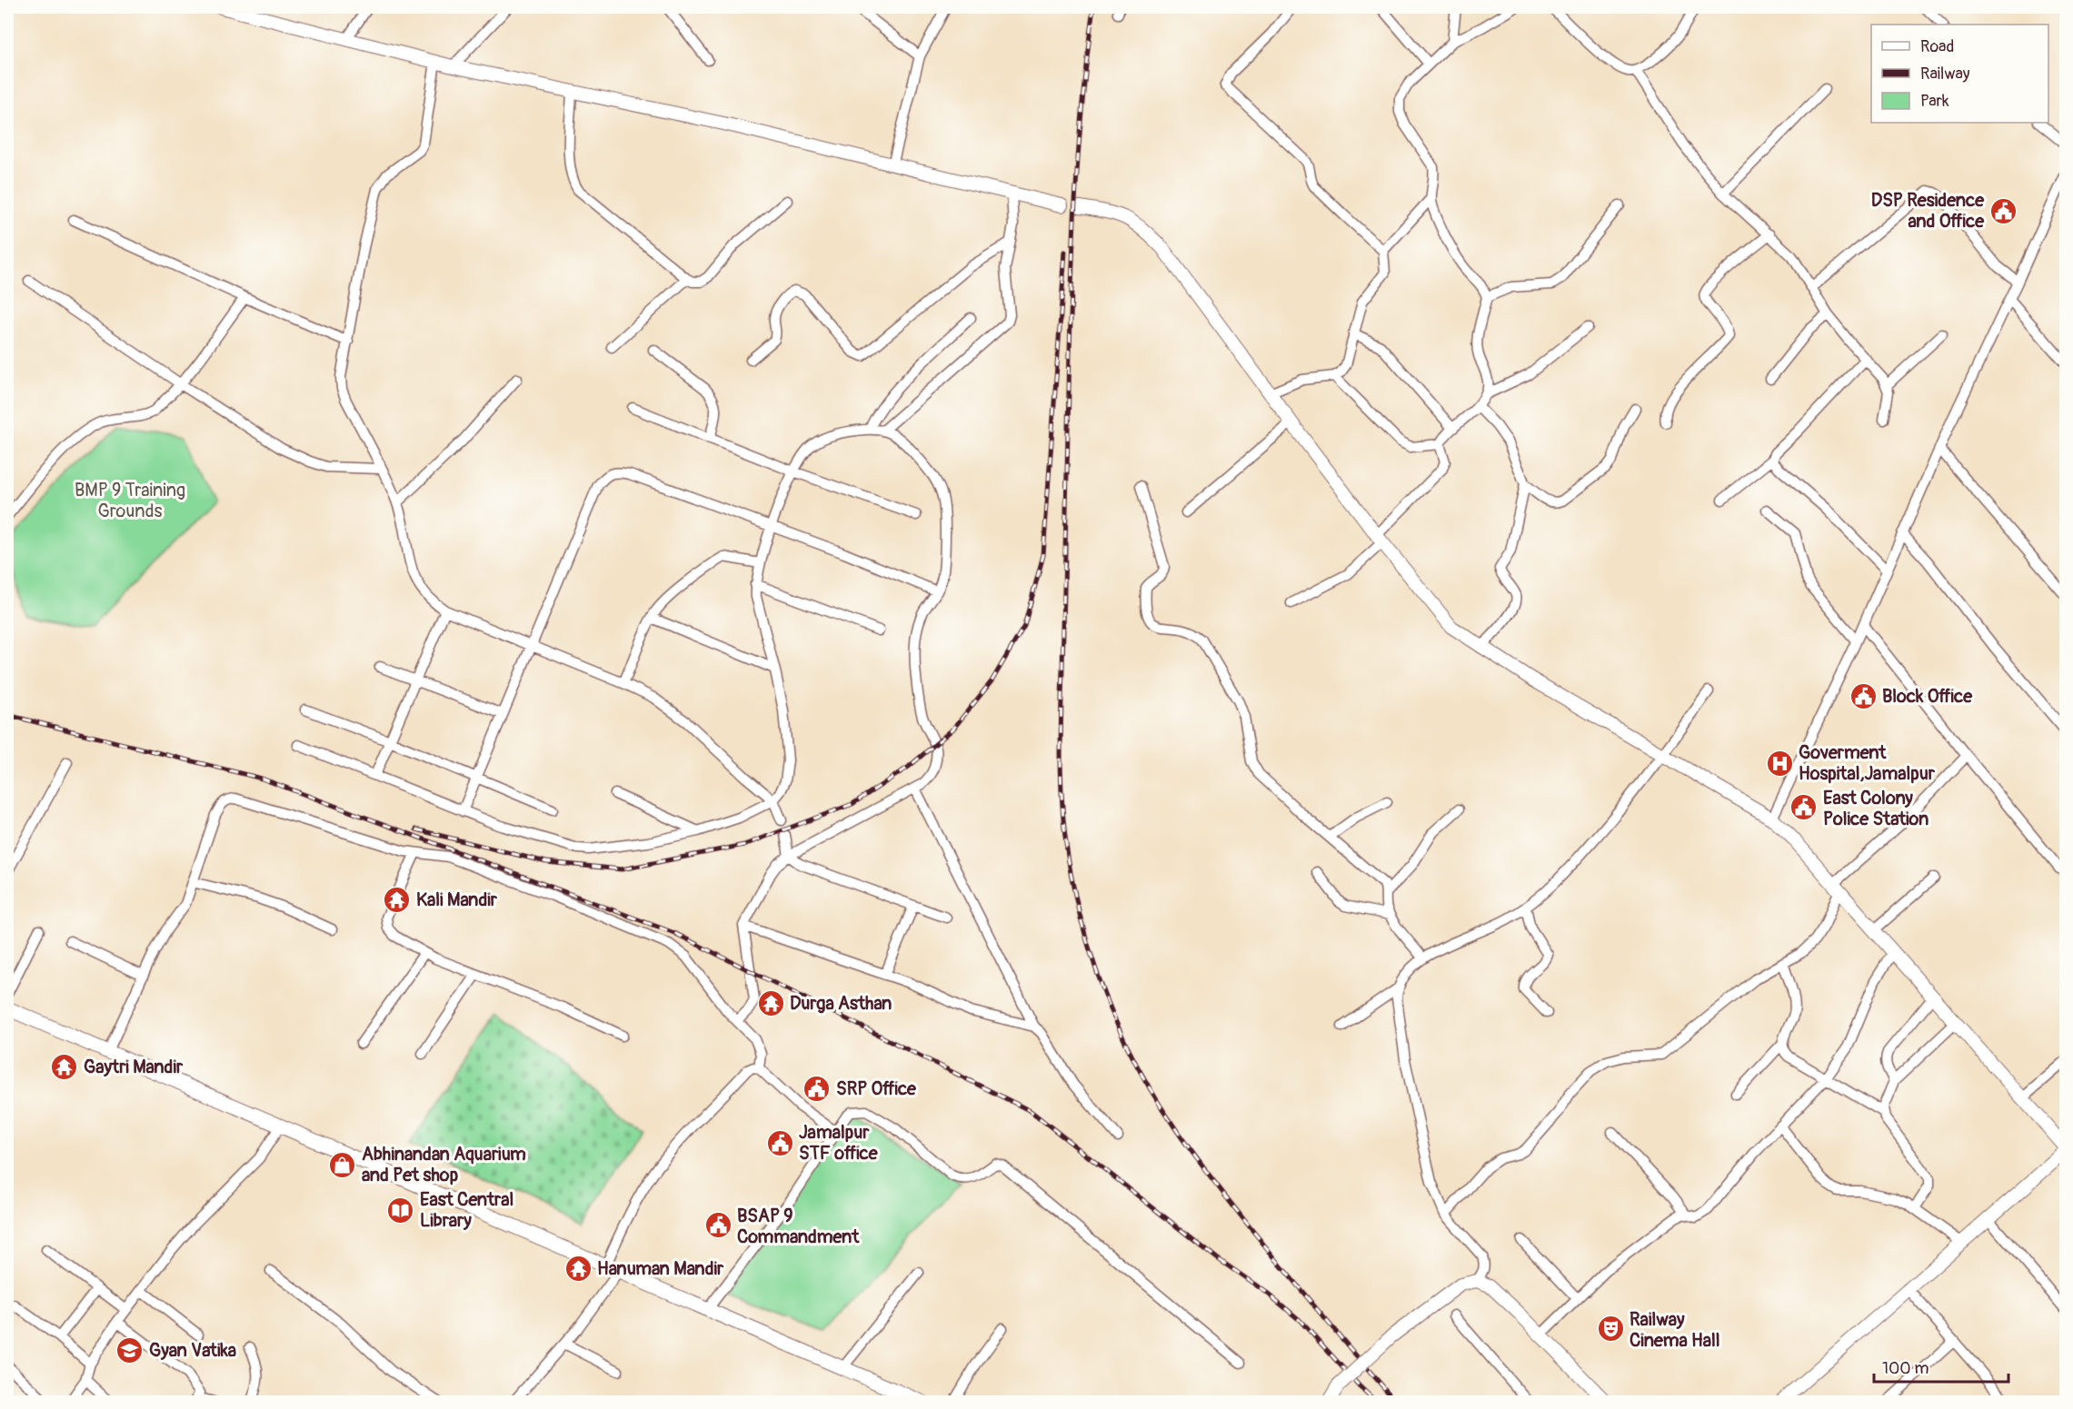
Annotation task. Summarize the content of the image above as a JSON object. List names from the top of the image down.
{
  "parks": ["BMP 9 Training Grounds"],
  "places": {
    "public building": [
      "DSP Residence and Office",
      "Block Office",
      "East Colony Police Station",
      "SRP Office",
      "Jamalpur STF office",
      "BSAP 9 Commandment"
    ],
    "hospital": ["Goverment Hospital,Jamalpur"],
    "temple": [
      "Kali Mandir",
      "Durga Asthan",
      "Gaytri Mandir",
      "Hanuman Mandir"
    ],
    "shop": ["Abhinandan Aquarium and Pet shop"],
    "library": ["East Central Library"],
    "theatre": ["Railway Cinema Hall"],
    "school or university": ["Gyan Vatika"]
  },
  "legend": ["Road", "Railway", "Park"],
  "scale_bar": "100 m"
}
